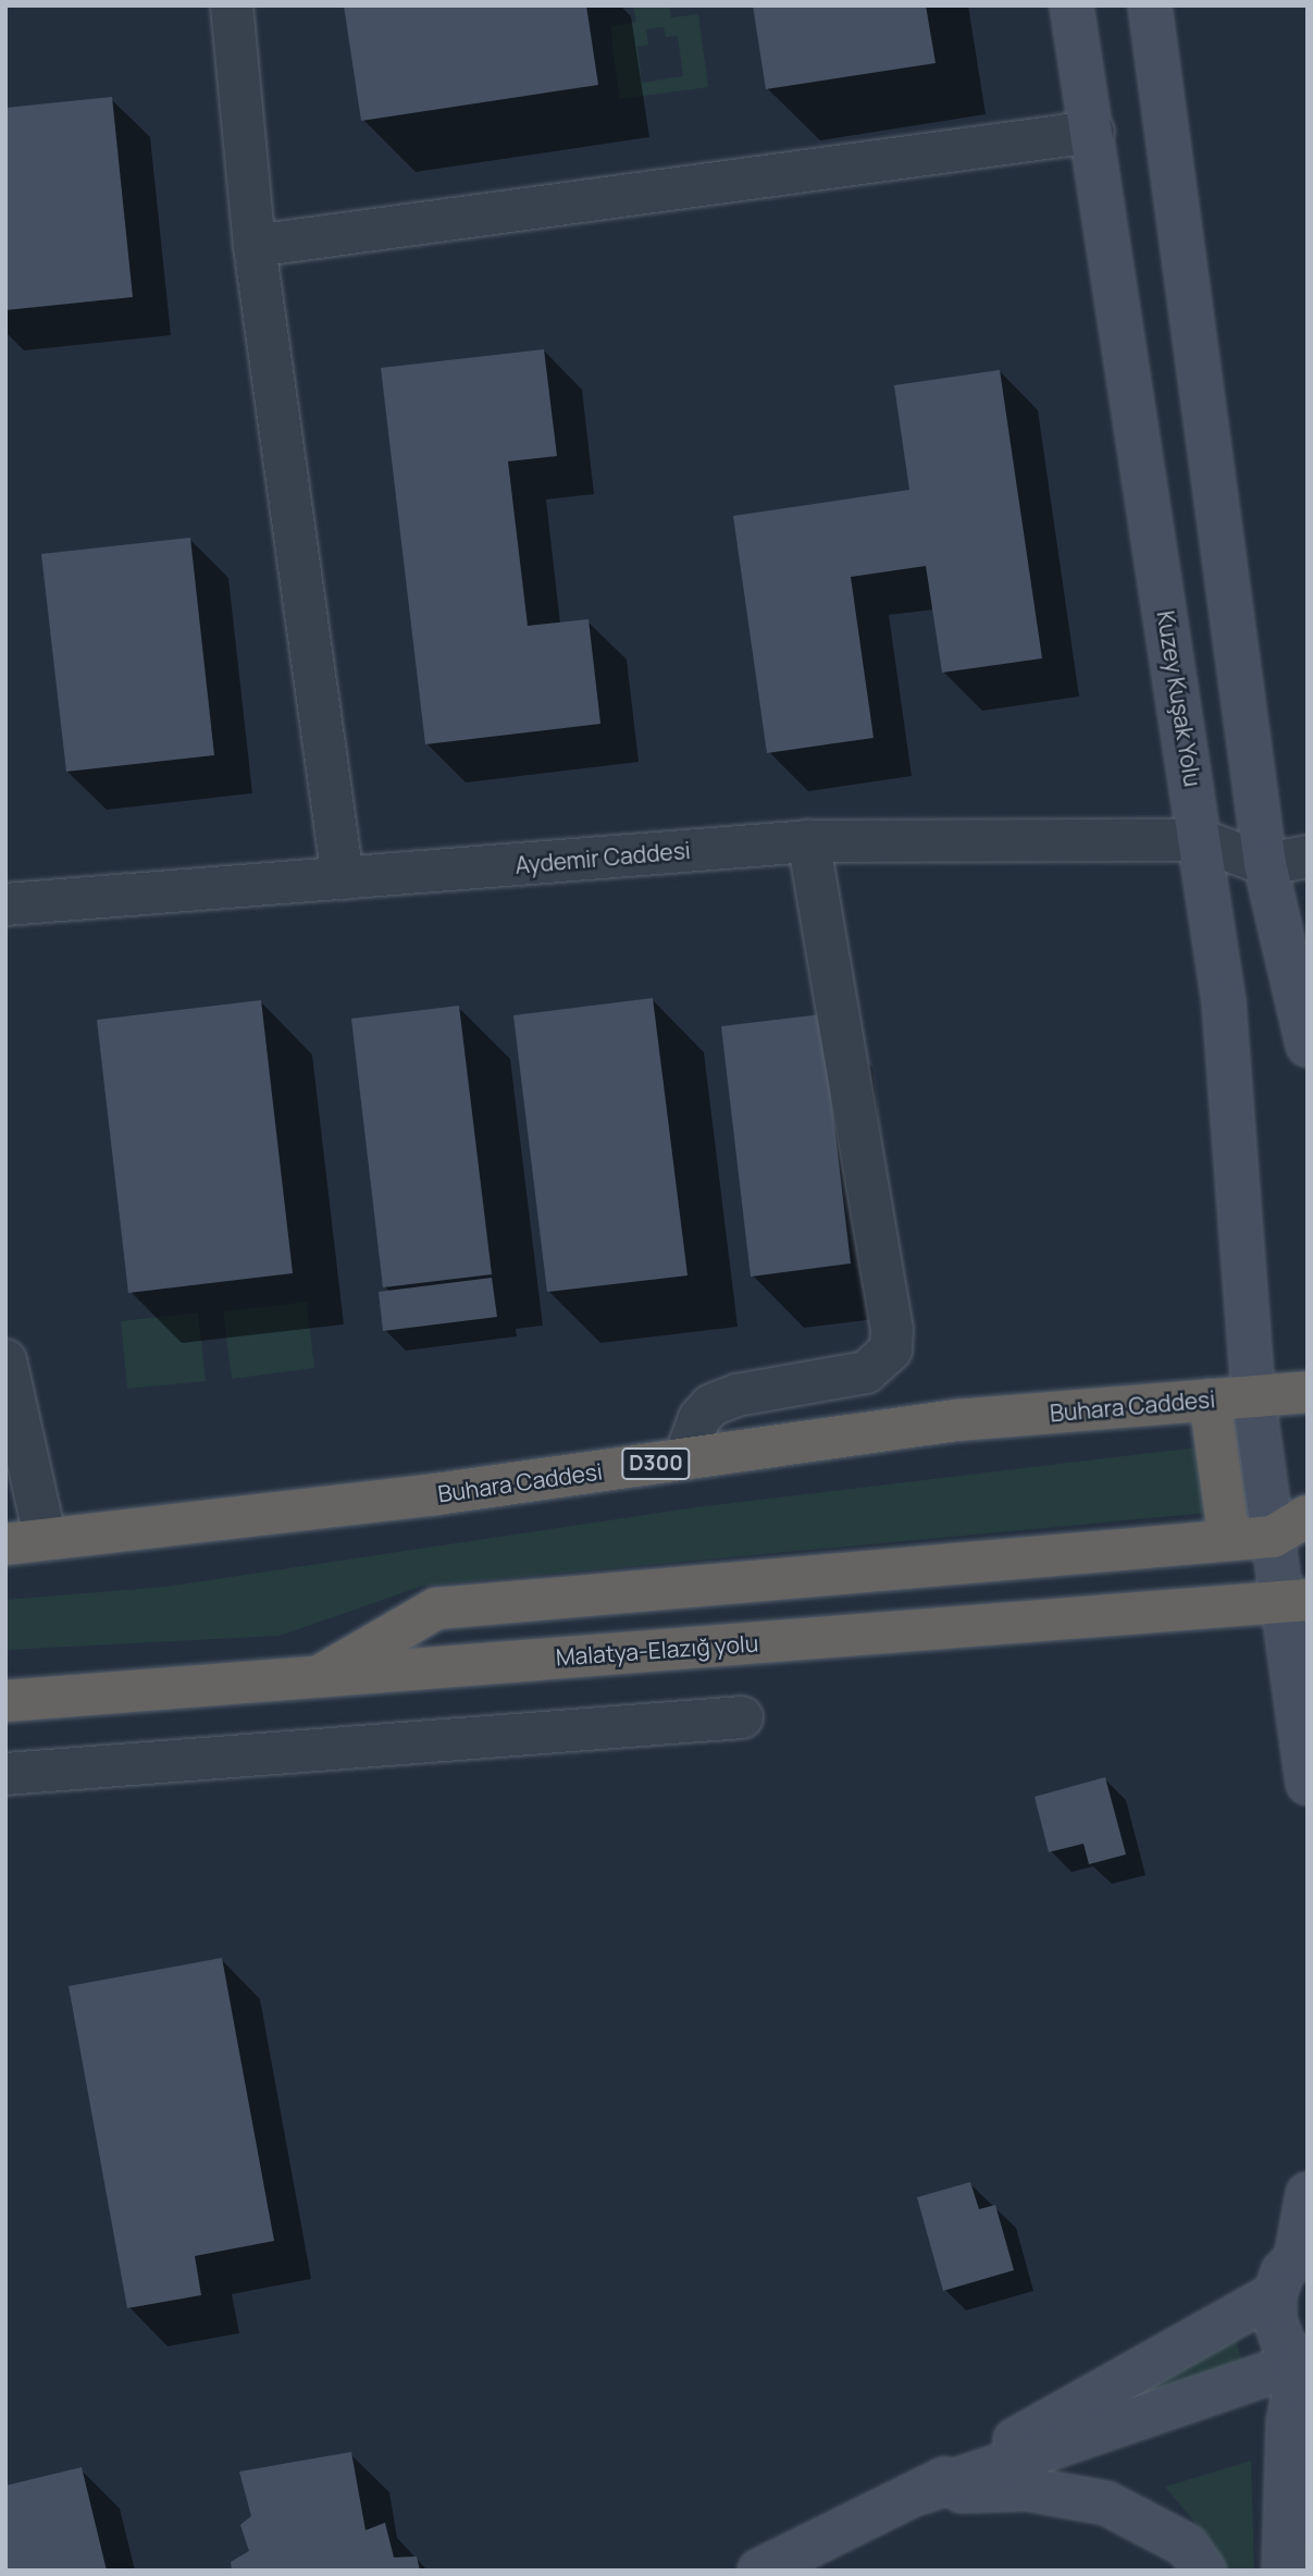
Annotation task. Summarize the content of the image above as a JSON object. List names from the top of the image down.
{
  "streets": {
    "highway": ["Buhara Caddesi", "D300", "Malatya-Elazığ yolu"],
    "main road": ["Kuzey Kuşak Yolu"],
    "street": ["Aydemir Caddesi"]
  },
  "crossings": [
    ["Kuzey Kuşak Yolu", "Aydemir Caddesi"],
    ["Kuzey Kuşak Yolu", "Buhara Caddesi"],
    ["Kuzey Kuşak Yolu", "Malatya-Elazığ yolu"]
  ]
}
